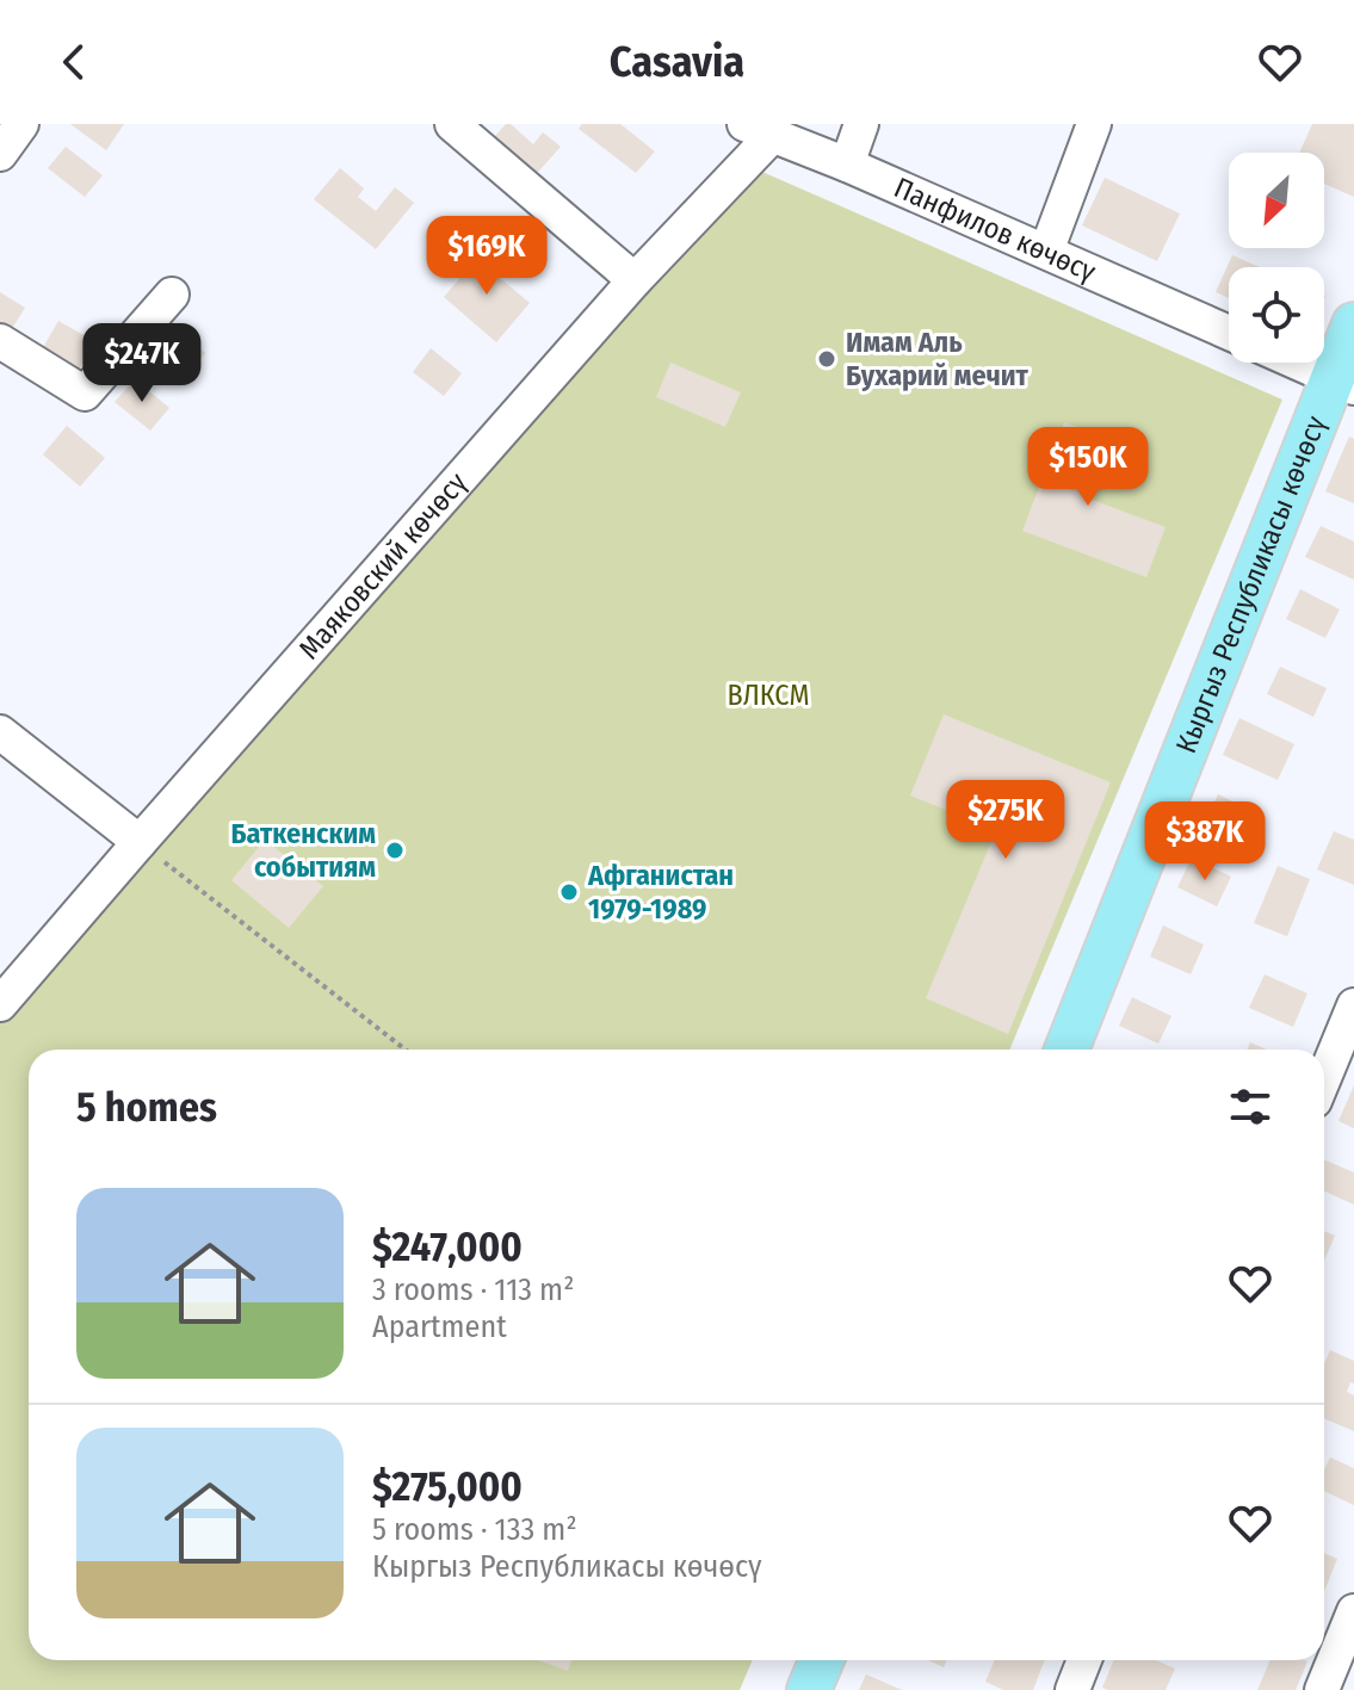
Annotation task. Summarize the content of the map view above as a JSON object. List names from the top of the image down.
{
  "streets": {
    "main road": ["Кыргыз Республикасы көчөсү"],
    "street": ["Панфилов көчөсү", "Маяковский көчөсү"]
  },
  "crossings": [
    ["Панфилов көчөсү", "Маяковский көчөсү"]
  ],
  "parks": ["ВЛКСМ"],
  "places": ["Имам Аль Бухарий мечит", "Баткенским событиям", "Афганистан 1979-1989"],
  "north": "bottom left",
  "page": {
    "header": "Casavia",
    "price": [
      "$169K",
      "$247K",
      "$150K",
      "$275K",
      "$387K"
    ],
    "heading": "5 homes",
    "list": [
      {
        "name": "$247,000",
        "note": "3 rooms · 113 m² · Apartment"
      },
      {
        "name": "$275,000",
        "note": "5 rooms · 133 m² · Кыргыз Республикасы көчөсү"
      }
    ]
  }
}
